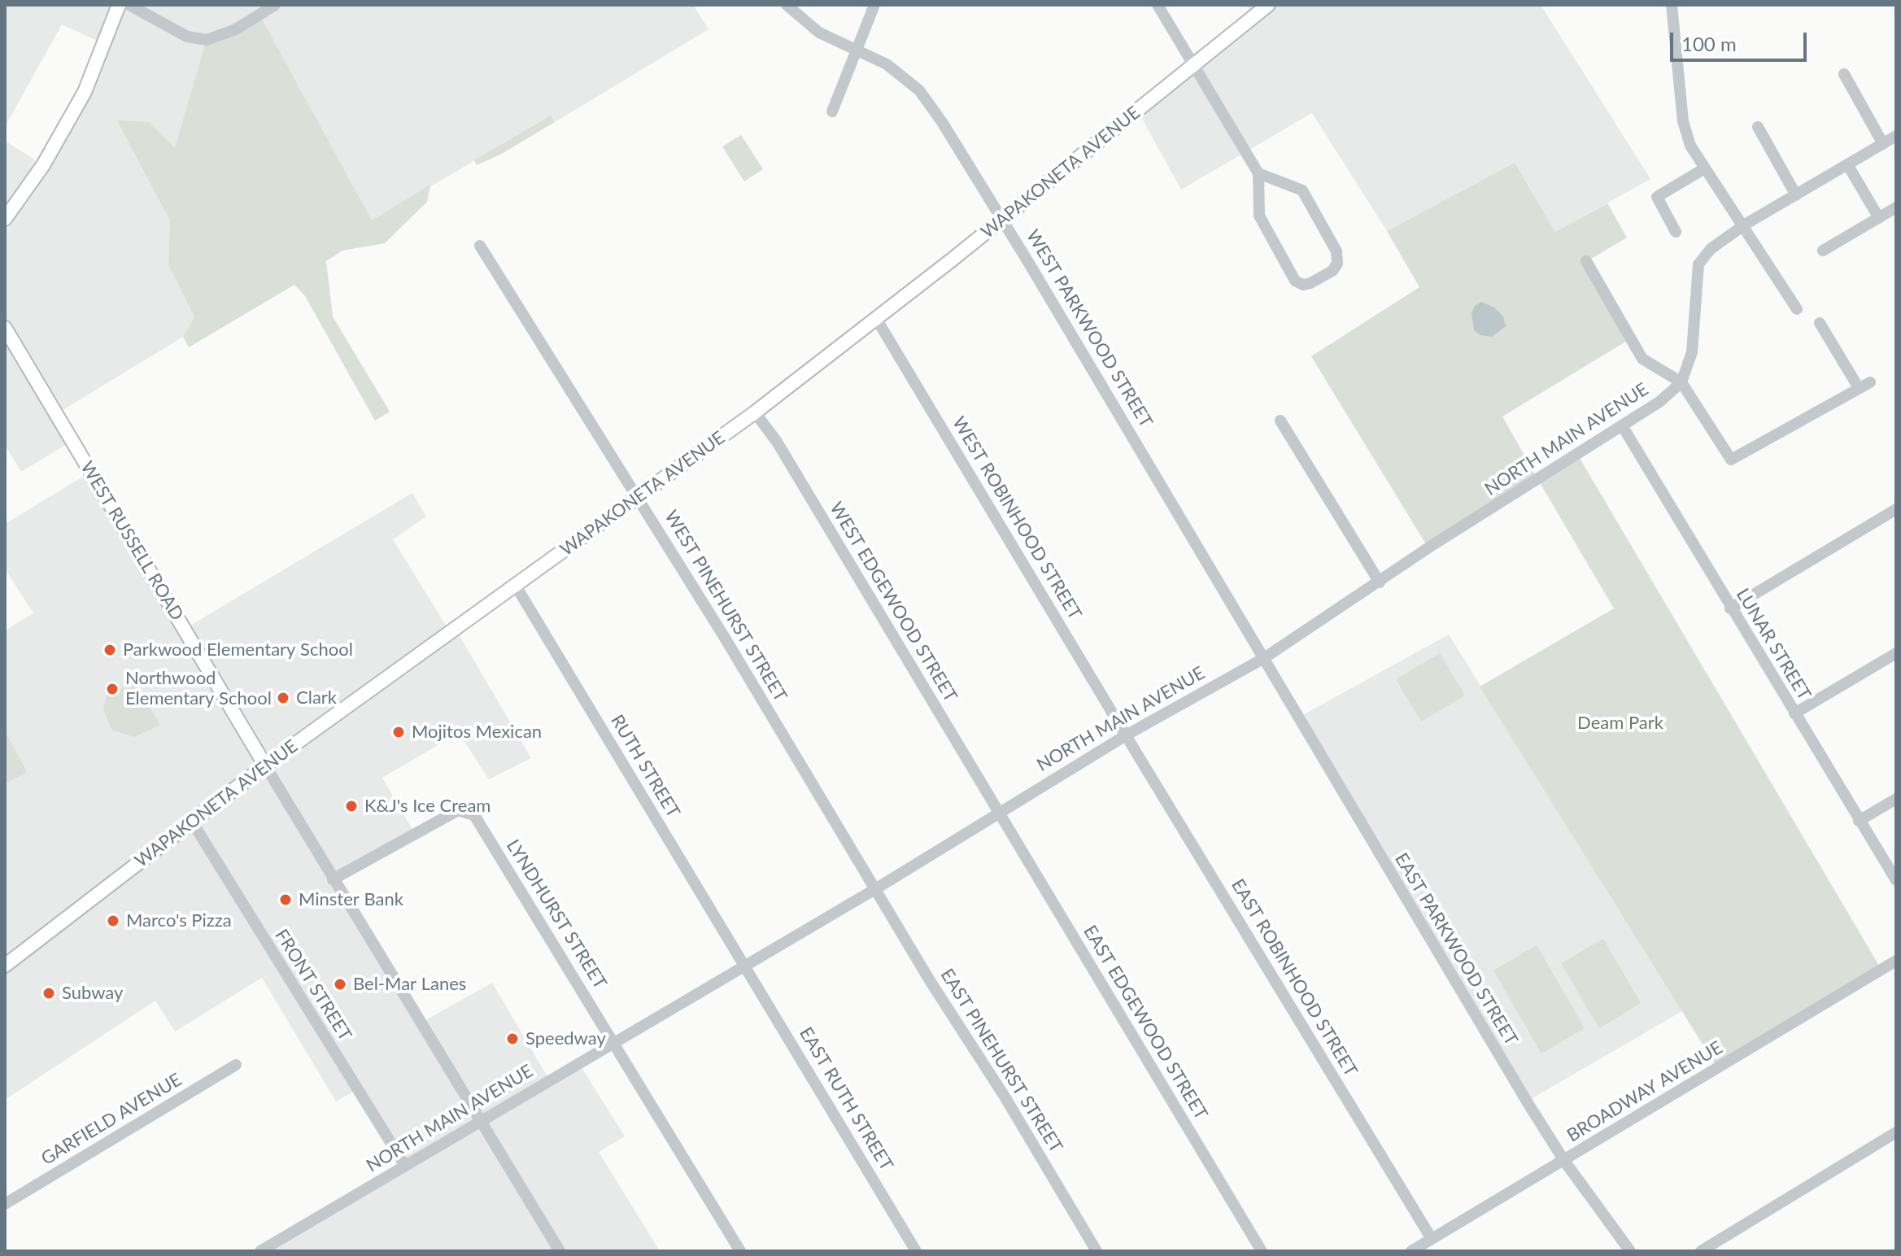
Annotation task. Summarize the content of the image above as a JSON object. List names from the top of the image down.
{
  "streets": {
    "main road": ["WAPAKONETA AVENUE", "WEST RUSSELL ROAD"],
    "street": [
      "WEST PARKWOOD STREET",
      "NORTH MAIN AVENUE",
      "WEST ROBINHOOD STREET",
      "WEST EDGEWOOD STREET",
      "WEST PINEHURST STREET",
      "LUNAR STREET",
      "RUTH STREET",
      "LYNDHURST STREET",
      "EAST PARKWOOD STREET",
      "EAST ROBINHOOD STREET",
      "FRONT STREET",
      "EAST EDGEWOOD STREET",
      "EAST PINEHURST STREET",
      "BROADWAY AVENUE",
      "EAST RUTH STREET",
      "GARFIELD AVENUE"
    ]
  },
  "crossings": [
    ["WAPAKONETA AVENUE", "WEST PARKWOOD STREET"],
    ["WAPAKONETA AVENUE", "WEST ROBINHOOD STREET"],
    ["WAPAKONETA AVENUE", "WEST RUSSELL ROAD"],
    ["WAPAKONETA AVENUE", "WEST EDGEWOOD STREET"],
    ["WAPAKONETA AVENUE", "WEST PINEHURST STREET"],
    ["WAPAKONETA AVENUE", "RUTH STREET"],
    ["WAPAKONETA AVENUE", "FRONT STREET"],
    ["WEST PARKWOOD STREET", "NORTH MAIN AVENUE"],
    ["WEST PARKWOOD STREET", "EAST PARKWOOD STREET"],
    ["NORTH MAIN AVENUE", "WEST ROBINHOOD STREET"],
    ["NORTH MAIN AVENUE", "WEST RUSSELL ROAD"],
    ["NORTH MAIN AVENUE", "WEST EDGEWOOD STREET"],
    ["NORTH MAIN AVENUE", "WEST PINEHURST STREET"],
    ["NORTH MAIN AVENUE", "LUNAR STREET"],
    ["NORTH MAIN AVENUE", "RUTH STREET"],
    ["NORTH MAIN AVENUE", "LYNDHURST STREET"],
    ["NORTH MAIN AVENUE", "EAST PARKWOOD STREET"],
    ["NORTH MAIN AVENUE", "EAST ROBINHOOD STREET"],
    ["NORTH MAIN AVENUE", "FRONT STREET"],
    ["NORTH MAIN AVENUE", "EAST EDGEWOOD STREET"],
    ["NORTH MAIN AVENUE", "EAST PINEHURST STREET"],
    ["NORTH MAIN AVENUE", "EAST RUTH STREET"],
    ["WEST ROBINHOOD STREET", "EAST ROBINHOOD STREET"],
    ["WEST RUSSELL ROAD", "LYNDHURST STREET"],
    ["WEST EDGEWOOD STREET", "EAST EDGEWOOD STREET"],
    ["WEST PINEHURST STREET", "EAST PINEHURST STREET"],
    ["RUTH STREET", "EAST RUTH STREET"],
    ["EAST PARKWOOD STREET", "BROADWAY AVENUE"],
    ["EAST ROBINHOOD STREET", "BROADWAY AVENUE"]
  ],
  "parks": ["Deam Park"],
  "places": [
    "Parkwood Elementary School",
    "Northwood Elementary School",
    "Clark",
    "Mojitos Mexican",
    "K&J's Ice Cream",
    "Minster Bank",
    "Marco's Pizza",
    "Bel-Mar Lanes",
    "Subway",
    "Speedway"
  ],
  "scale_bar": "100 m"
}
